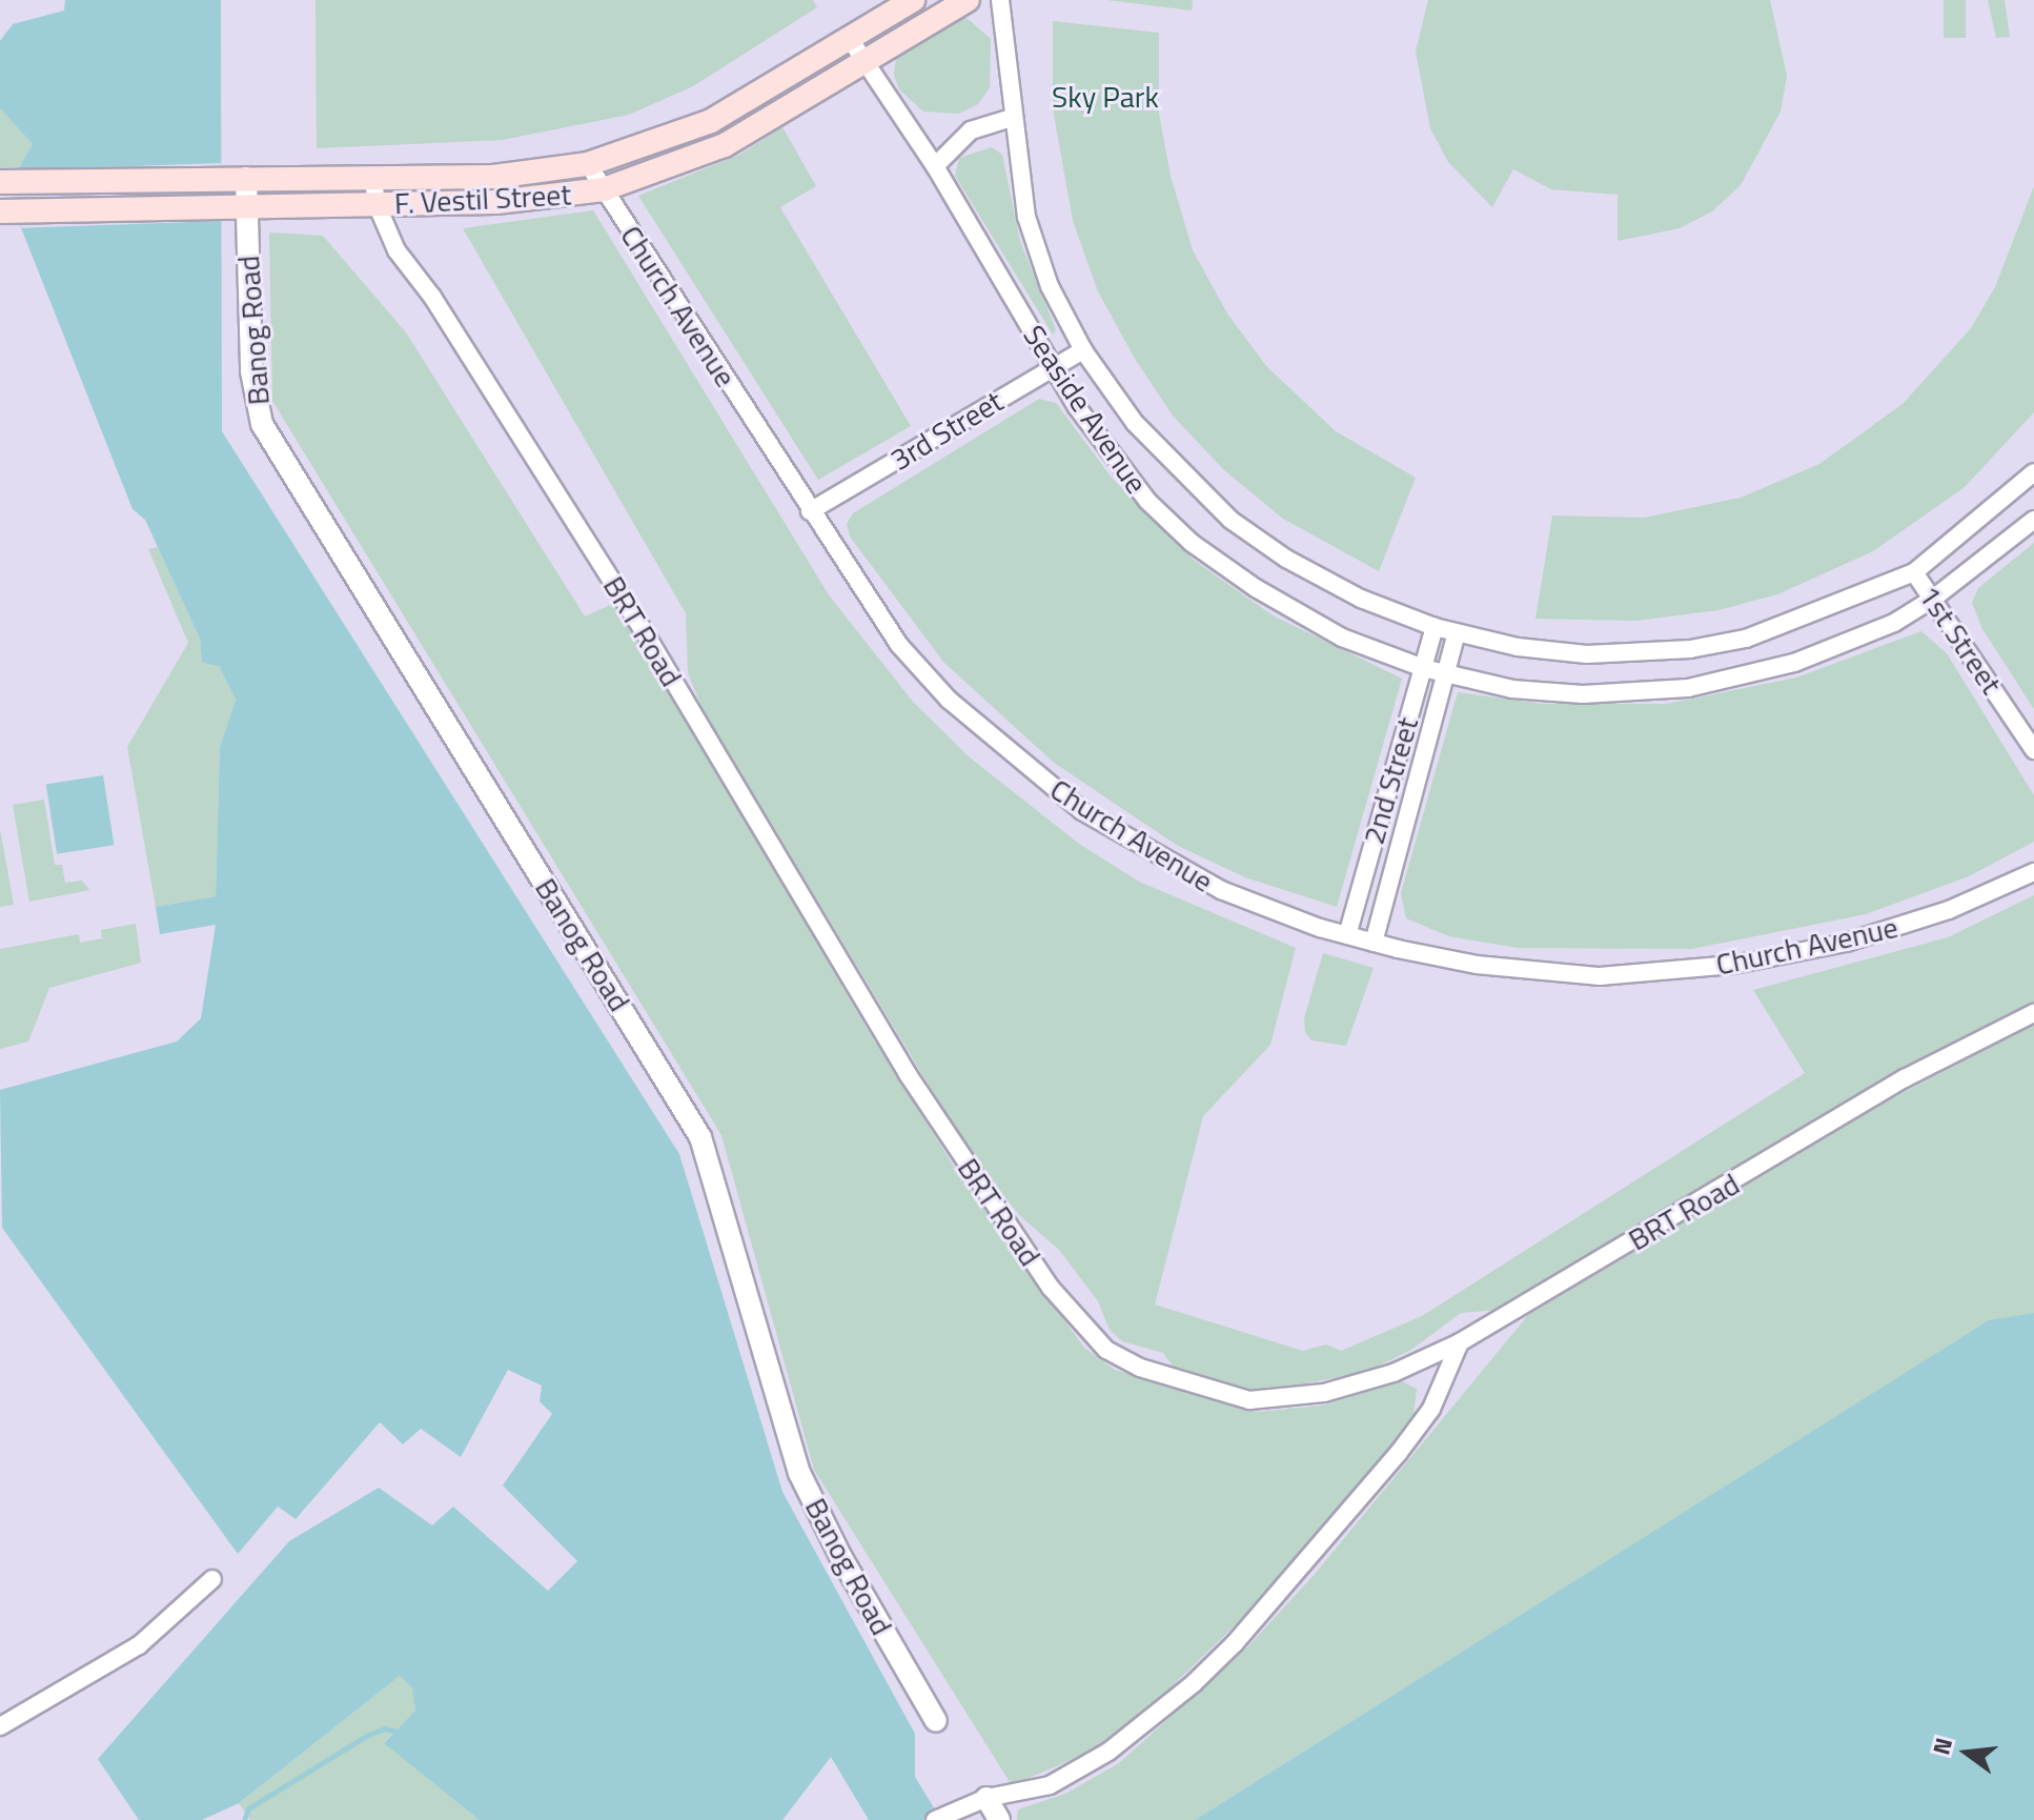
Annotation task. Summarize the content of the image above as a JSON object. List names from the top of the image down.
{
  "streets": {
    "main road": ["F. Vestil Street"],
    "street": [
      "Church Avenue",
      "Banog Road",
      "Seaside Avenue",
      "3rd Street",
      "BRT Road",
      "1st Street",
      "2nd Street"
    ]
  },
  "crossings": [
    ["F. Vestil Street", "Church Avenue"],
    ["F. Vestil Street", "Banog Road"],
    ["F. Vestil Street", "Seaside Avenue"],
    ["F. Vestil Street", "BRT Road"],
    ["Church Avenue", "3rd Street"],
    ["Church Avenue", "2nd Street"],
    ["Seaside Avenue", "3rd Street"],
    ["Seaside Avenue", "1st Street"],
    ["Seaside Avenue", "2nd Street"]
  ],
  "parks": ["Sky Park"],
  "north": "left"
}
